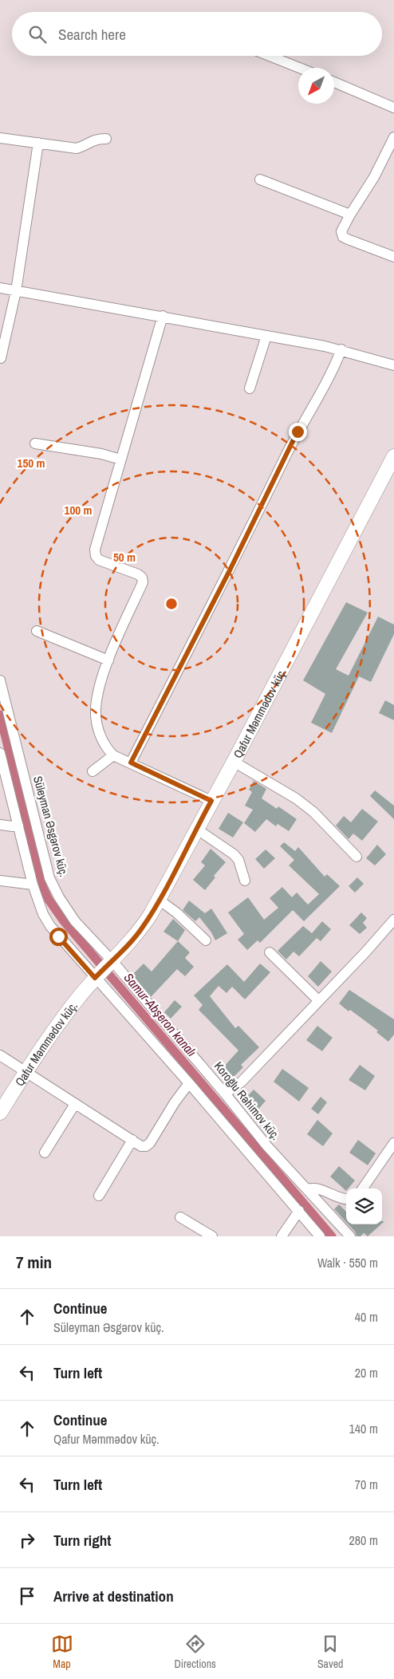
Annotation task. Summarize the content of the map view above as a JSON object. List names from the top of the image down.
{
  "streets": {
    "street": ["Qafur Məmmədov küç.", "Süleyman Əsgərov küç.", "Koroğlu Rəhimov küç."]
  },
  "crossings": [
    ["Qafur Məmmədov küç.", "Süleyman Əsgərov küç."],
    ["Qafur Məmmədov küç.", "Koroğlu Rəhimov küç."],
    ["Süleyman Əsgərov küç.", "Koroğlu Rəhimov küç."]
  ],
  "water": ["Samur-Abşeron kanalı"],
  "north": "bottom left",
  "page": {
    "search": "Search here",
    "heading": ["7 min", "Walk · 550 m"],
    "list": [
      ["Continue", "Süleyman Əsgərov küç.", "40 m"],
      ["Turn left", "20 m"],
      ["Continue", "Qafur Məmmədov küç.", "140 m"],
      ["Turn left", "70 m"],
      ["Turn right", "280 m"],
      "Arrive at destination"
    ],
    "nav": ["Map", "Directions", "Saved"]
  },
  "rings": ["150 m", "100 m", "50 m"]
}
